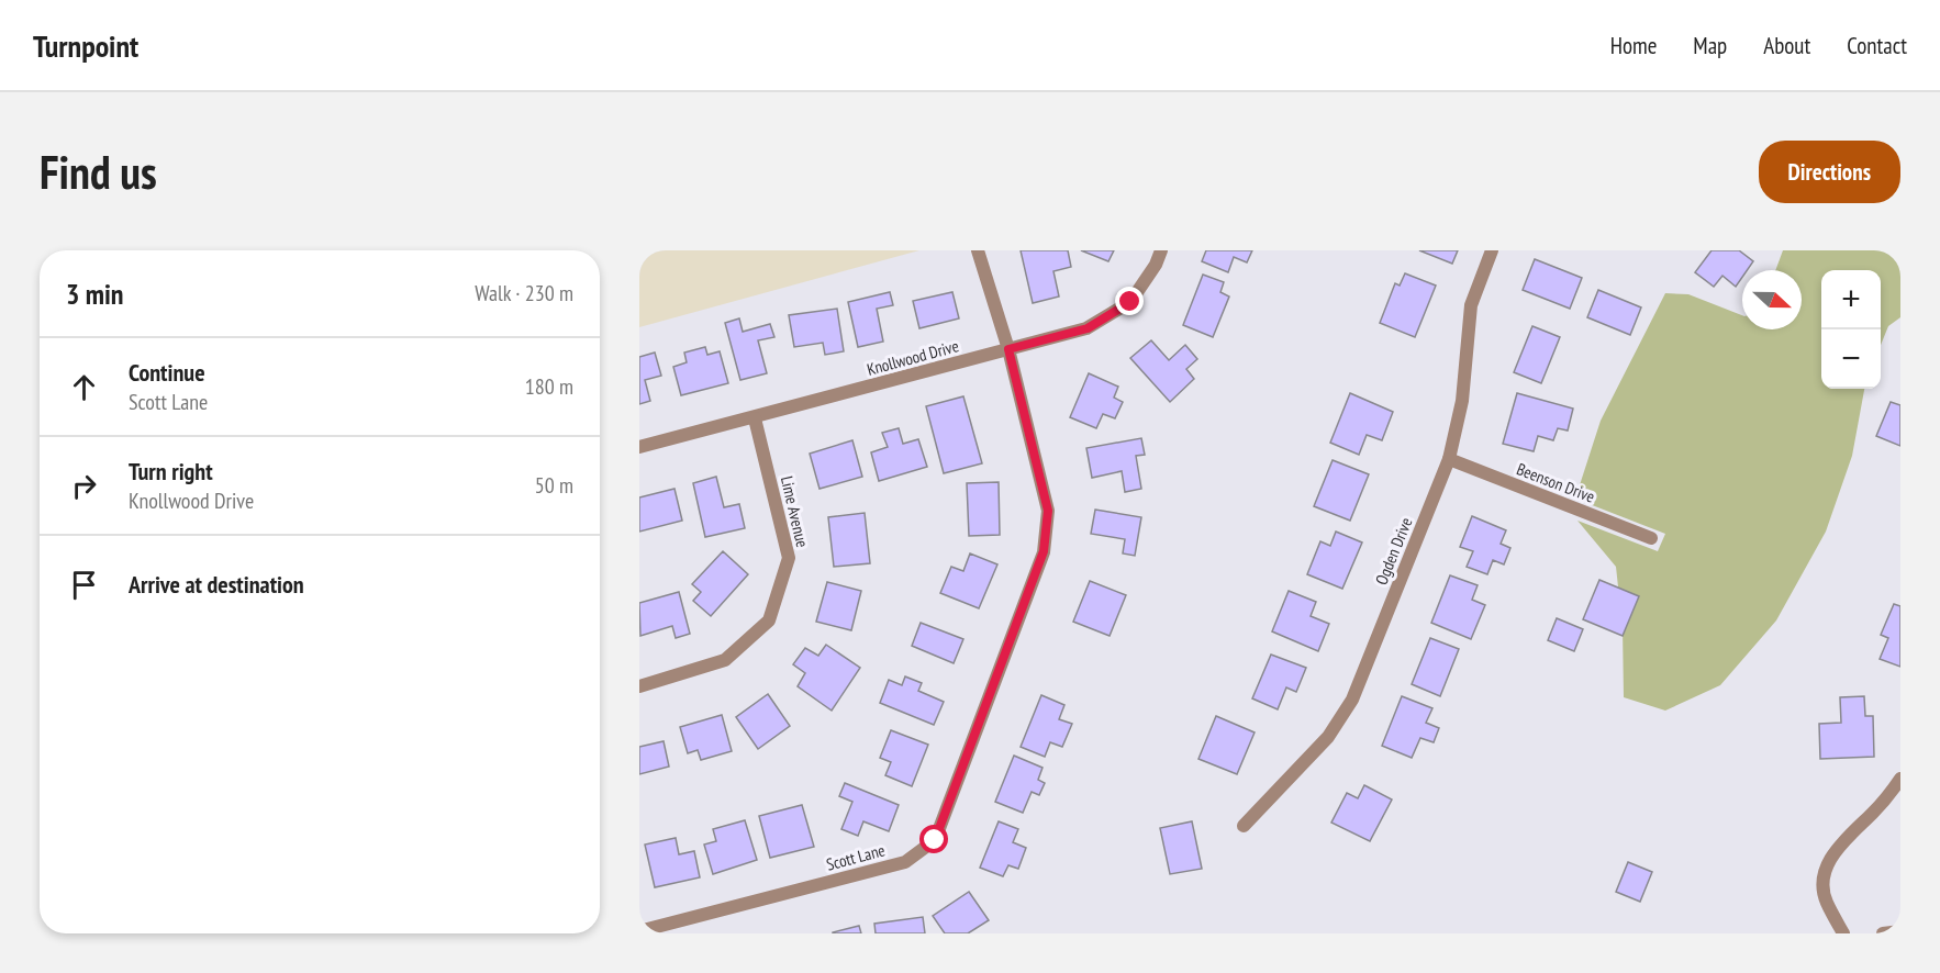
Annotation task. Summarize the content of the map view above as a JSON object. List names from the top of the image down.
{
  "streets": {
    "street": [
      "Knollwood Drive",
      "Beenson Drive",
      "Lime Avenue",
      "Ogden Drive",
      "Scott Lane"
    ]
  },
  "crossings": [
    ["Knollwood Drive", "Lime Avenue"],
    ["Knollwood Drive", "Scott Lane"],
    ["Beenson Drive", "Ogden Drive"]
  ],
  "north": "right",
  "page": {
    "header": "Turnpoint",
    "nav": [
      "Home",
      "Map",
      "About",
      "Contact"
    ],
    "buttons": "Directions",
    "title": "Find us",
    "heading": ["3 min", "Walk · 230 m"],
    "map_buttons": ["+", "−"],
    "list": [
      ["Continue", "Scott Lane", "180 m"],
      ["Turn right", "Knollwood Drive", "50 m"],
      "Arrive at destination"
    ]
  }
}
